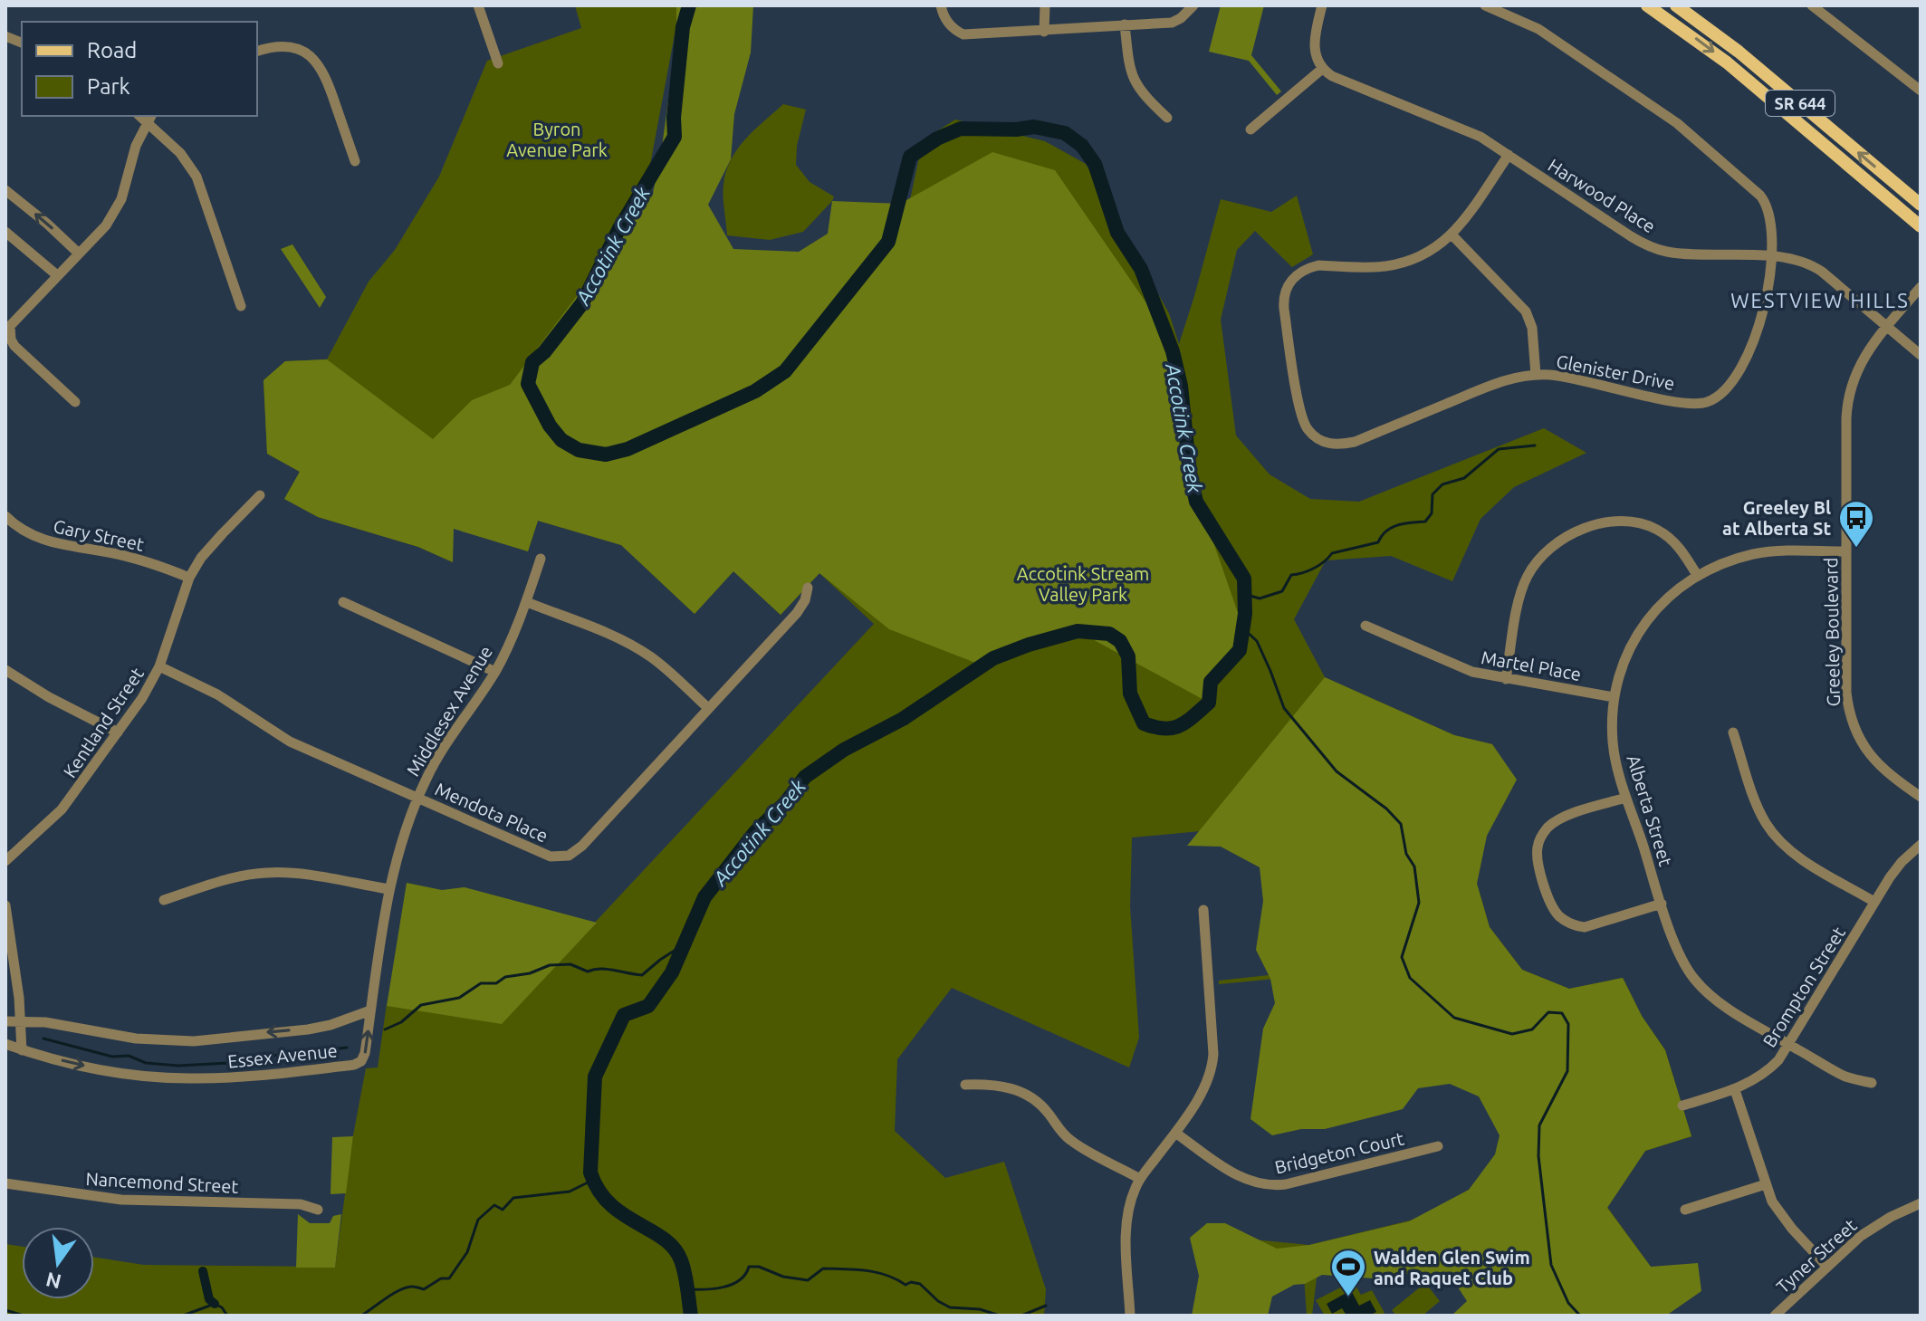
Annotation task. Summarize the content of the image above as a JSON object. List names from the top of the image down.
{
  "streets": {
    "main road": ["SR 644"],
    "street": [
      "Harwood Place",
      "Glenister Drive",
      "Gary Street",
      "Greeley Boulevard",
      "Martel Place",
      "Middlesex Avenue",
      "Kentland Street",
      "Alberta Street",
      "Mendota Place",
      "Brompton Street",
      "Essex Avenue",
      "Bridgeton Court",
      "Nancemond Street",
      "Tyner Street"
    ]
  },
  "crossings": [
    ["Harwood Place", "Glenister Drive"],
    ["Harwood Place", "Greeley Boulevard"],
    ["Gary Street", "Kentland Street"],
    ["Greeley Boulevard", "Alberta Street"],
    ["Martel Place", "Alberta Street"],
    ["Middlesex Avenue", "Mendota Place"],
    ["Middlesex Avenue", "Essex Avenue"],
    ["Kentland Street", "Mendota Place"],
    ["Alberta Street", "Brompton Street"]
  ],
  "districts": ["WESTVIEW HILLS"],
  "water": ["Accotink Creek"],
  "parks": ["Byron Avenue Park", "Accotink Stream Valley Park"],
  "places": {
    "bus stop": ["Greeley Bl at Alberta St"],
    "sports": ["Walden Glen Swim and Raquet Club"]
  },
  "legend": ["Road", "Park"],
  "north": "bottom"
}
